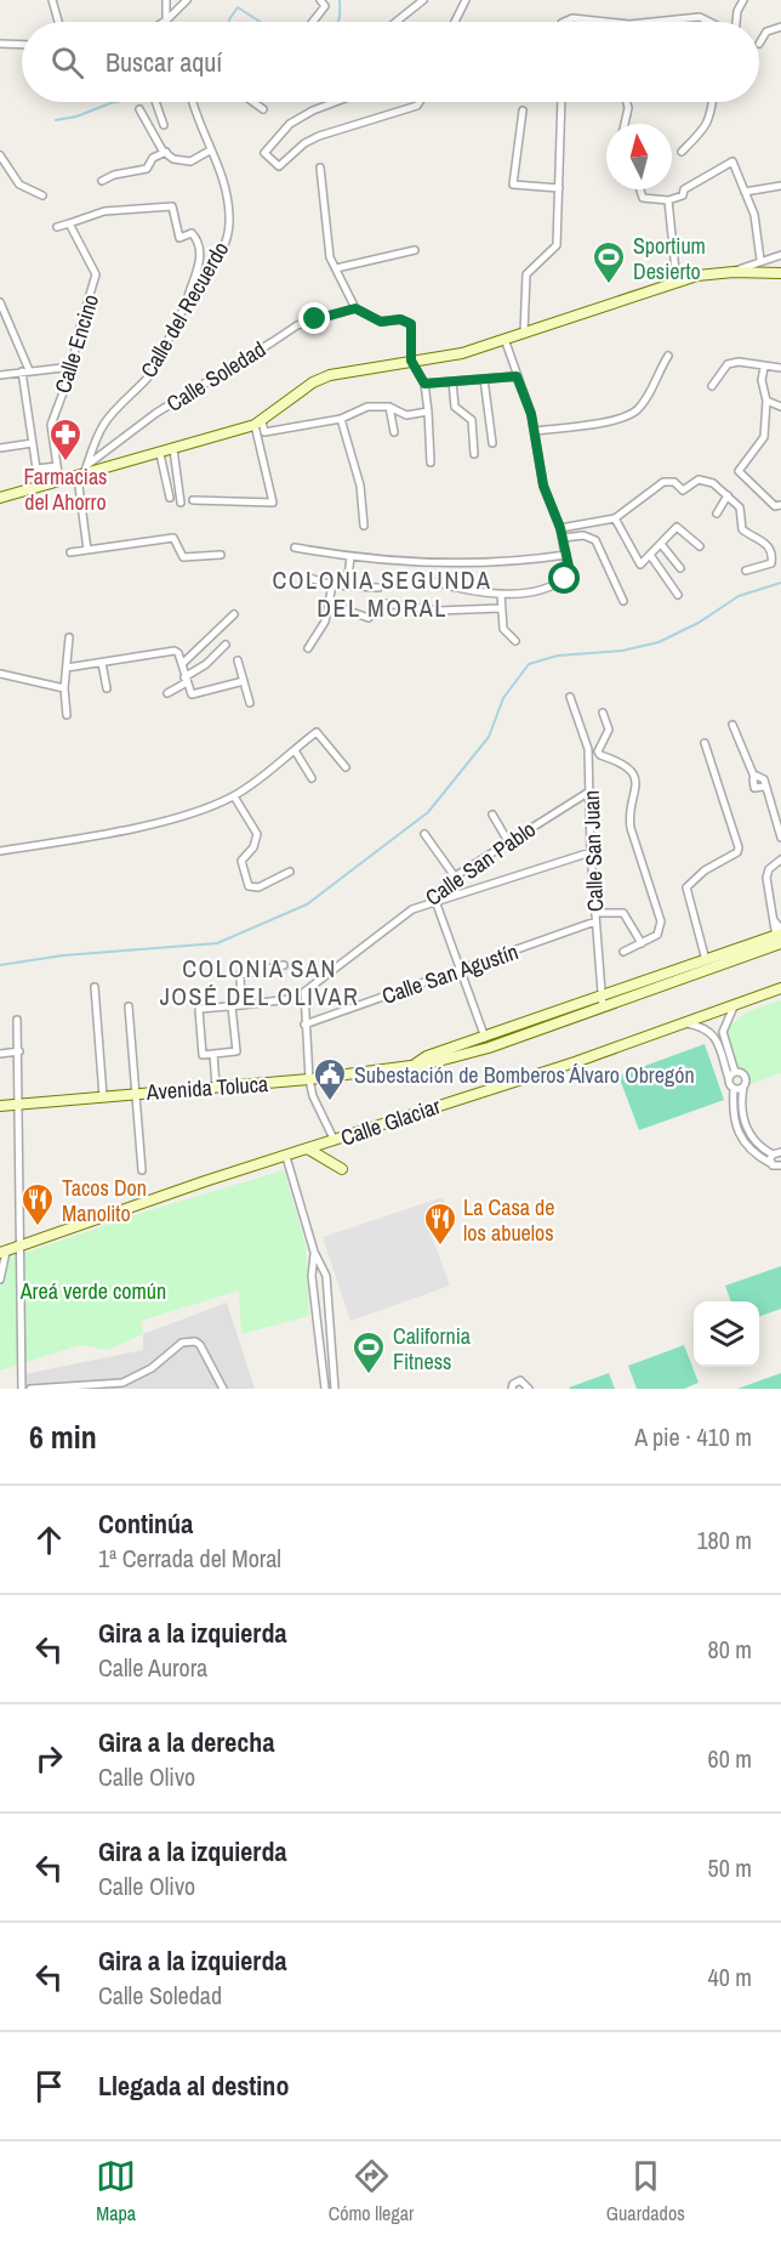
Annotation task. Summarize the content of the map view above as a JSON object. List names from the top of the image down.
{
  "streets": {
    "street": [
      "Calle del Recuerdo",
      "Calle Encino",
      "Calle Soledad",
      "Calle San Juan",
      "Calle San Pablo",
      "Calle San Agustín",
      "Avenida Toluca",
      "Calle Glaciar"
    ]
  },
  "crossings": [
    ["Calle del Recuerdo", "Calle Soledad"],
    ["Calle San Juan", "Calle San Pablo"],
    ["Calle San Juan", "Calle San Agustín"],
    ["Calle San Juan", "Avenida Toluca"],
    ["Calle San Pablo", "Calle San Agustín"],
    ["Calle San Pablo", "Avenida Toluca"],
    ["Calle San Pablo", "Calle Glaciar"]
  ],
  "districts": ["COLONIA SEGUNDA DEL MORAL", "COLONIA SAN JOSÉ DEL OLIVAR"],
  "parks": ["Areá verde común"],
  "places": {
    "sports": ["Sportium Desierto", "California Fitness"],
    "pharmacy": ["Farmacias del Ahorro"],
    "public building": ["Subestación de Bomberos Álvaro Obregón"],
    "restaurant": ["Tacos Don Manolito", "La Casa de los abuelos"]
  },
  "north": "top",
  "page": {
    "search": "Buscar aquí",
    "heading": ["6 min", "A pie · 410 m"],
    "list": [
      ["Continúa", "1ª Cerrada del Moral", "180 m"],
      ["Gira a la izquierda", "Calle Aurora", "80 m"],
      ["Gira a la derecha", "Calle Olivo", "60 m"],
      ["Gira a la izquierda", "Calle Olivo", "50 m"],
      ["Gira a la izquierda", "Calle Soledad", "40 m"],
      "Llegada al destino"
    ],
    "nav": ["Mapa", "Cómo llegar", "Guardados"]
  }
}
